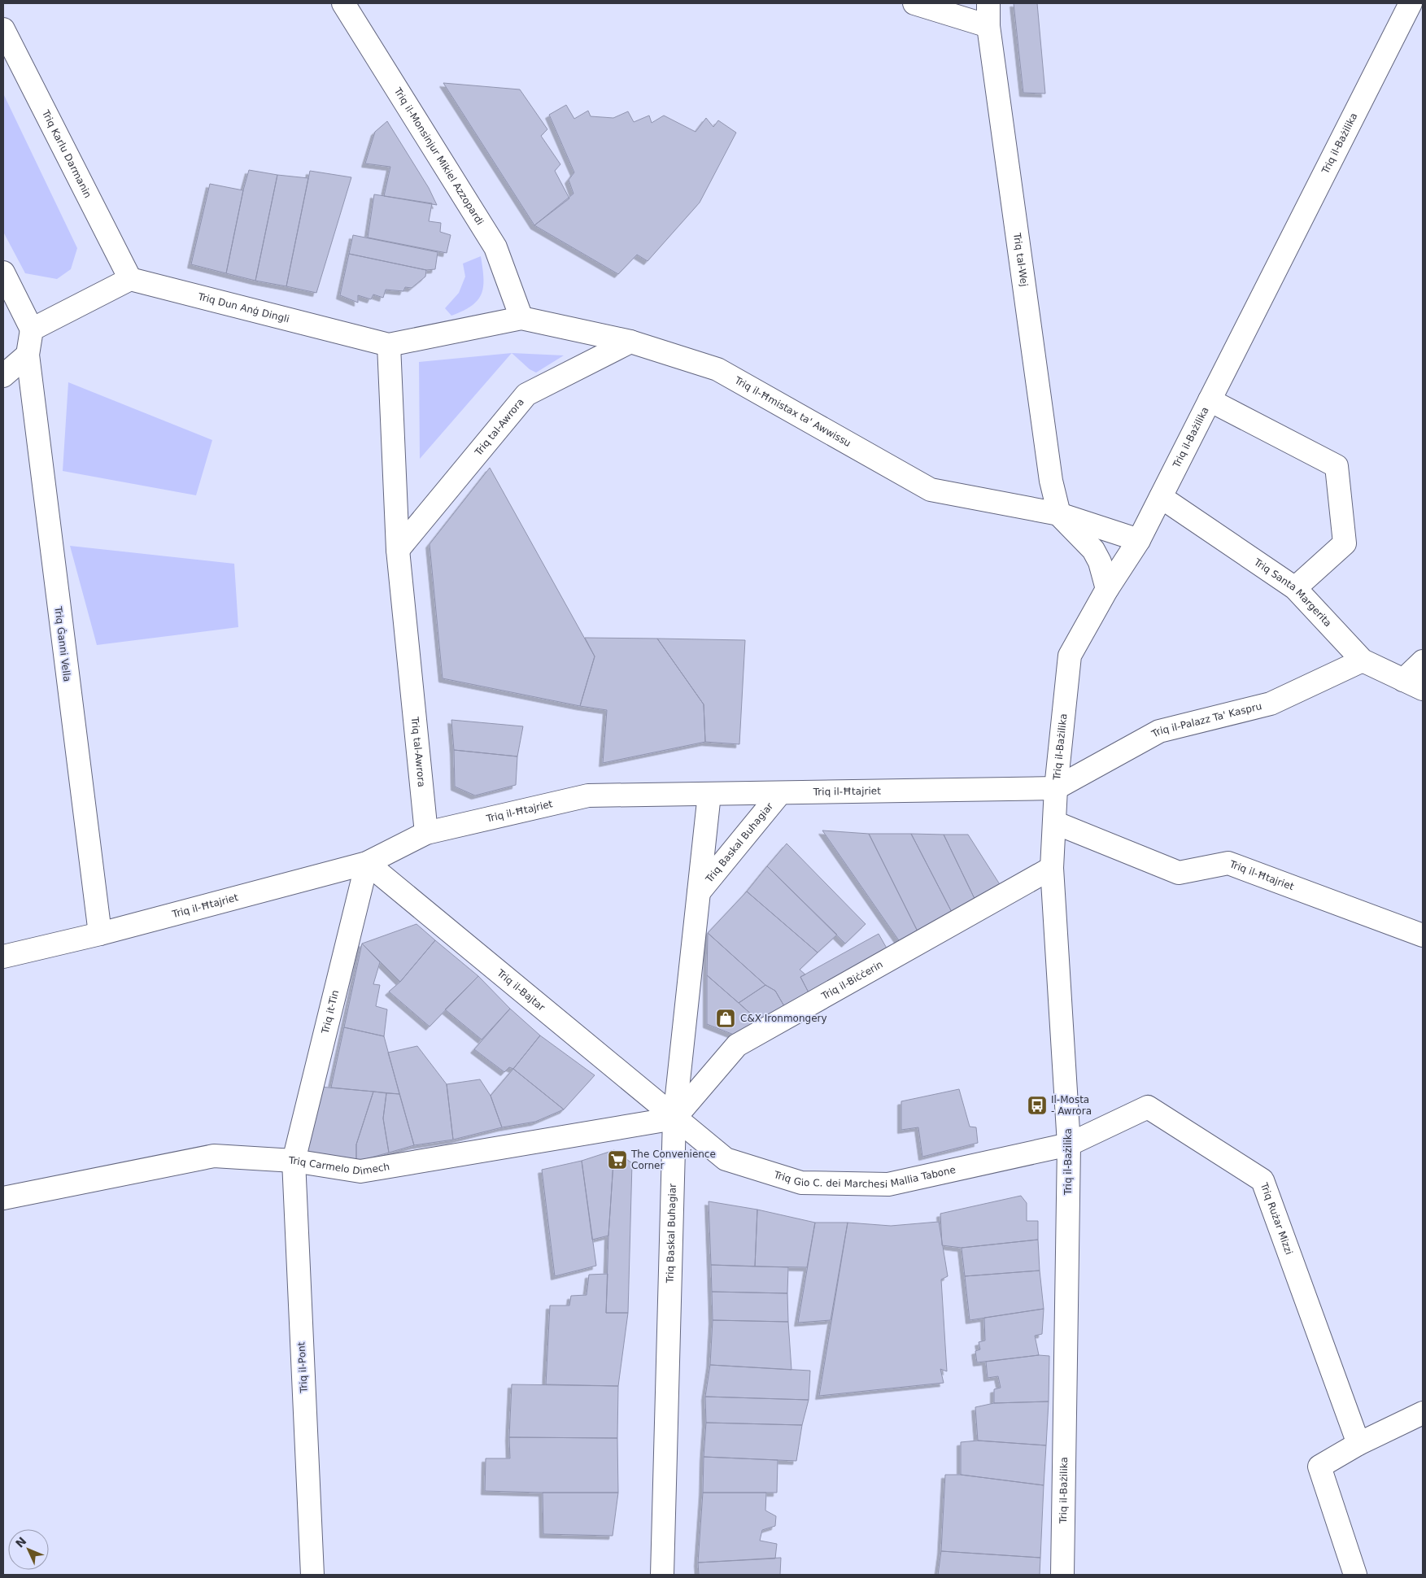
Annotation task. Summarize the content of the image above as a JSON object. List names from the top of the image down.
{
  "streets": {
    "street": [
      "Triq il-Bażilika",
      "Triq Karlu Darmanin",
      "Triq il-Monsinjur Mikiel Azzopardi",
      "Triq tal-Wej",
      "Triq Dun Anġ Dingli",
      "Triq il-Ħmistax ta' Awwissu",
      "Triq tal-Awrora",
      "Triq Santa Margerita",
      "Triq Ġanni Vella",
      "Triq il-Palazz Ta' Kaspru",
      "Triq il-Ħtajriet",
      "Triq Baskal Buhagiar",
      "Triq il-Biċċerin",
      "Triq il-Bajtar",
      "Triq it-Tin",
      "Triq Carmelo Dimech",
      "Triq Gio C. dei Marchesi Mallia Tabone",
      "Triq Rużar Mizzi",
      "Triq il-Pont"
    ]
  },
  "crossings": [
    ["Triq il-Bażilika", "Triq Santa Margerita"],
    ["Triq il-Bażilika", "Triq il-Palazz Ta' Kaspru"],
    ["Triq il-Bażilika", "Triq il-Ħtajriet"],
    ["Triq il-Bażilika", "Triq il-Biċċerin"],
    ["Triq il-Bażilika", "Triq Gio C. dei Marchesi Mallia Tabone"],
    ["Triq il-Bażilika", "Triq Rużar Mizzi"],
    ["Triq Karlu Darmanin", "Triq Dun Anġ Dingli"],
    ["Triq il-Monsinjur Mikiel Azzopardi", "Triq Dun Anġ Dingli"],
    ["Triq il-Monsinjur Mikiel Azzopardi", "Triq il-Ħmistax ta' Awwissu"],
    ["Triq tal-Wej", "Triq il-Ħmistax ta' Awwissu"],
    ["Triq Dun Anġ Dingli", "Triq il-Ħmistax ta' Awwissu"],
    ["Triq Dun Anġ Dingli", "Triq tal-Awrora"],
    ["Triq il-Ħmistax ta' Awwissu", "Triq tal-Awrora"],
    ["Triq tal-Awrora", "Triq il-Ħtajriet"],
    ["Triq Santa Margerita", "Triq il-Palazz Ta' Kaspru"],
    ["Triq Ġanni Vella", "Triq il-Ħtajriet"],
    ["Triq il-Palazz Ta' Kaspru", "Triq il-Ħtajriet"],
    ["Triq il-Ħtajriet", "Triq Baskal Buhagiar"],
    ["Triq il-Ħtajriet", "Triq il-Bajtar"],
    ["Triq il-Ħtajriet", "Triq it-Tin"],
    ["Triq Baskal Buhagiar", "Triq il-Biċċerin"],
    ["Triq Baskal Buhagiar", "Triq il-Bajtar"],
    ["Triq Baskal Buhagiar", "Triq Carmelo Dimech"],
    ["Triq Baskal Buhagiar", "Triq Gio C. dei Marchesi Mallia Tabone"],
    ["Triq il-Biċċerin", "Triq il-Bajtar"],
    ["Triq il-Biċċerin", "Triq Carmelo Dimech"],
    ["Triq il-Biċċerin", "Triq Gio C. dei Marchesi Mallia Tabone"],
    ["Triq il-Bajtar", "Triq it-Tin"],
    ["Triq il-Bajtar", "Triq Carmelo Dimech"],
    ["Triq il-Bajtar", "Triq Gio C. dei Marchesi Mallia Tabone"],
    ["Triq it-Tin", "Triq Carmelo Dimech"],
    ["Triq it-Tin", "Triq il-Pont"],
    ["Triq Carmelo Dimech", "Triq Gio C. dei Marchesi Mallia Tabone"],
    ["Triq Carmelo Dimech", "Triq il-Pont"],
    ["Triq Gio C. dei Marchesi Mallia Tabone", "Triq Rużar Mizzi"]
  ],
  "places": {
    "shop": ["C&X Ironmongery"],
    "bus stop": ["Il-Mosta - Awrora"],
    "supermarket": ["The Convenience Corner"]
  },
  "north": "top left"
}
